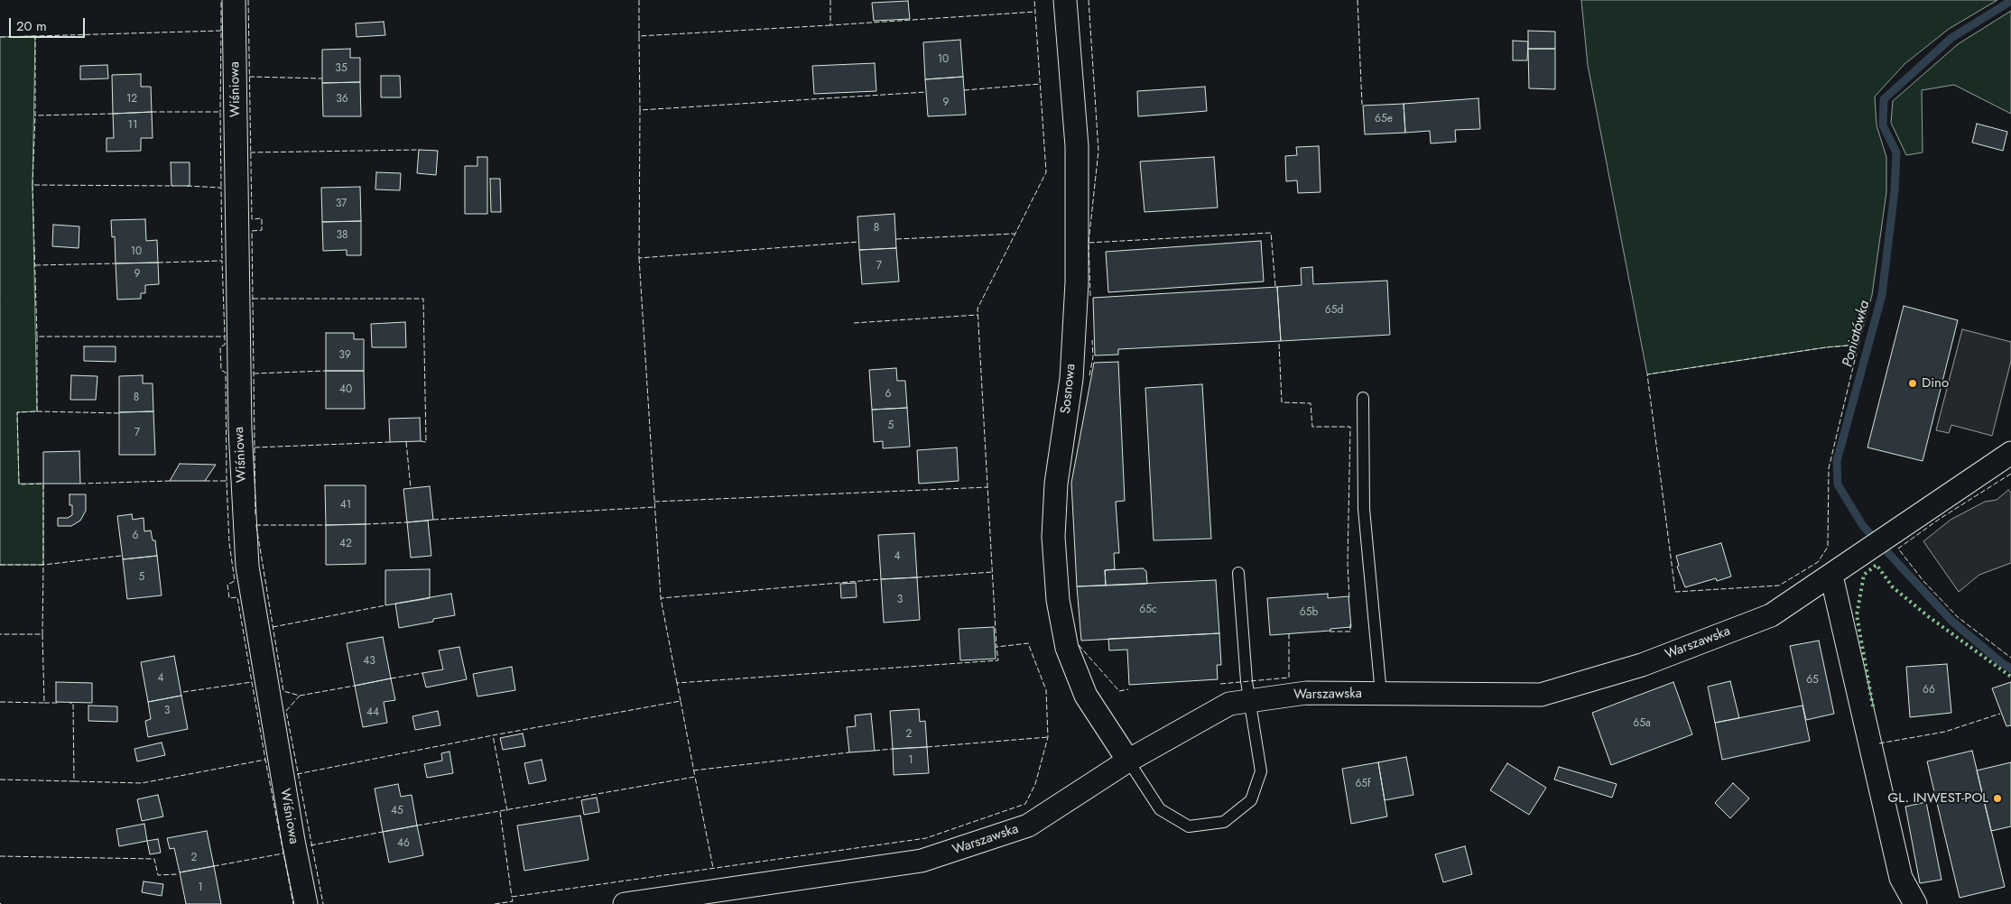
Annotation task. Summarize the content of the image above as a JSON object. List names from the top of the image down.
{
  "streets": {
    "street": ["Wiśniowa", "Sosnowa", "Warszawska"]
  },
  "crossings": [
    ["Sosnowa", "Warszawska"]
  ],
  "water": ["Poniatówka"],
  "places": ["Dino", "GL. INWEST-POL"],
  "house_numbers": [
    "10",
    "35",
    "12",
    "36",
    "9",
    "65e",
    "11",
    "37",
    "8",
    "38",
    "10",
    "7",
    "9",
    "65d",
    "39",
    "40",
    "6",
    "8",
    "5",
    "7",
    "41",
    "6",
    "42",
    "4",
    "5",
    "3",
    "65c",
    "65b",
    "43",
    "4",
    "65",
    "66",
    "3",
    "44",
    "65a",
    "2",
    "1",
    "65f",
    "45",
    "46",
    "2",
    "1"
  ],
  "scale_bar": "20 m"
}
